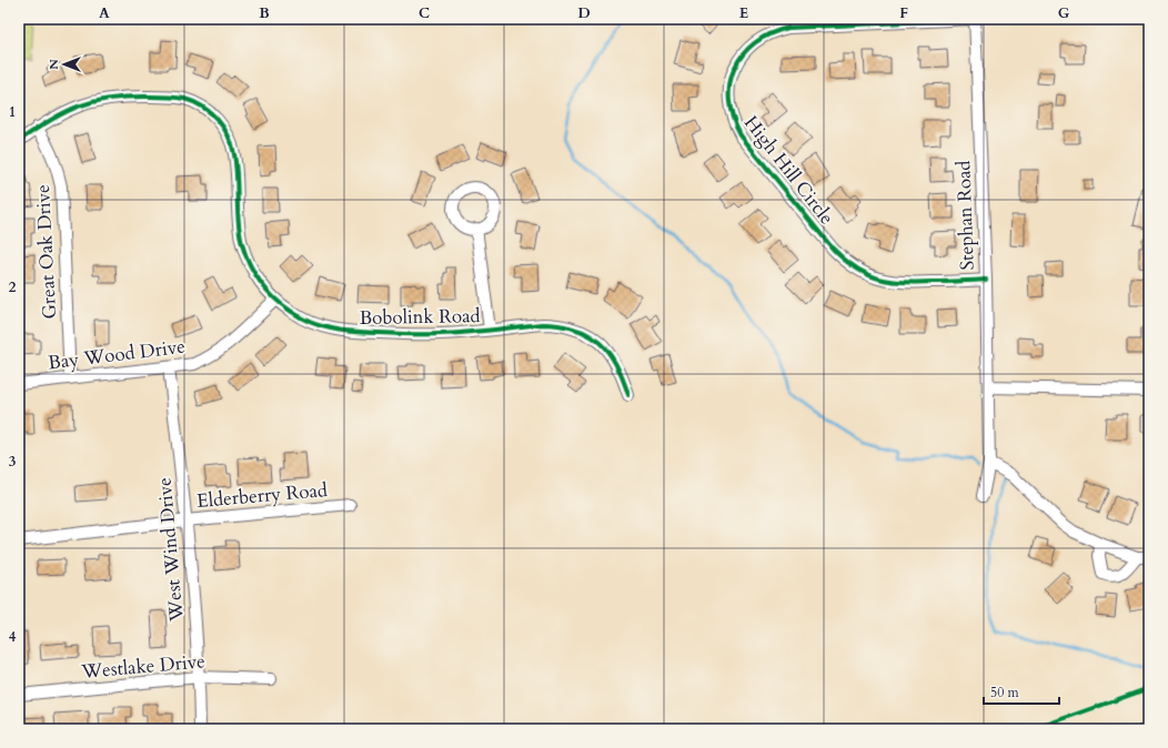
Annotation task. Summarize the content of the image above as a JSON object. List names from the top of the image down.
{
  "streets": {
    "street": [
      "High Hill Circle",
      "Stephan Road",
      "Great Oak Drive",
      "Bobolink Road",
      "Bay Wood Drive",
      "Elderberry Road",
      "West Wind Drive",
      "Westlake Drive"
    ]
  },
  "crossings": [
    ["High Hill Circle", "Stephan Road"],
    ["Great Oak Drive", "Bobolink Road"],
    ["Great Oak Drive", "Bay Wood Drive"],
    ["Bobolink Road", "Bay Wood Drive"],
    ["Bay Wood Drive", "West Wind Drive"],
    ["Elderberry Road", "West Wind Drive"],
    ["West Wind Drive", "Westlake Drive"]
  ],
  "scale_bar": "50 m",
  "north": "left",
  "grid": {
    "columns": [
      "A",
      "B",
      "C",
      "D",
      "E",
      "F",
      "G"
    ],
    "rows": [
      "1",
      "2",
      "3",
      "4"
    ]
  }
}
